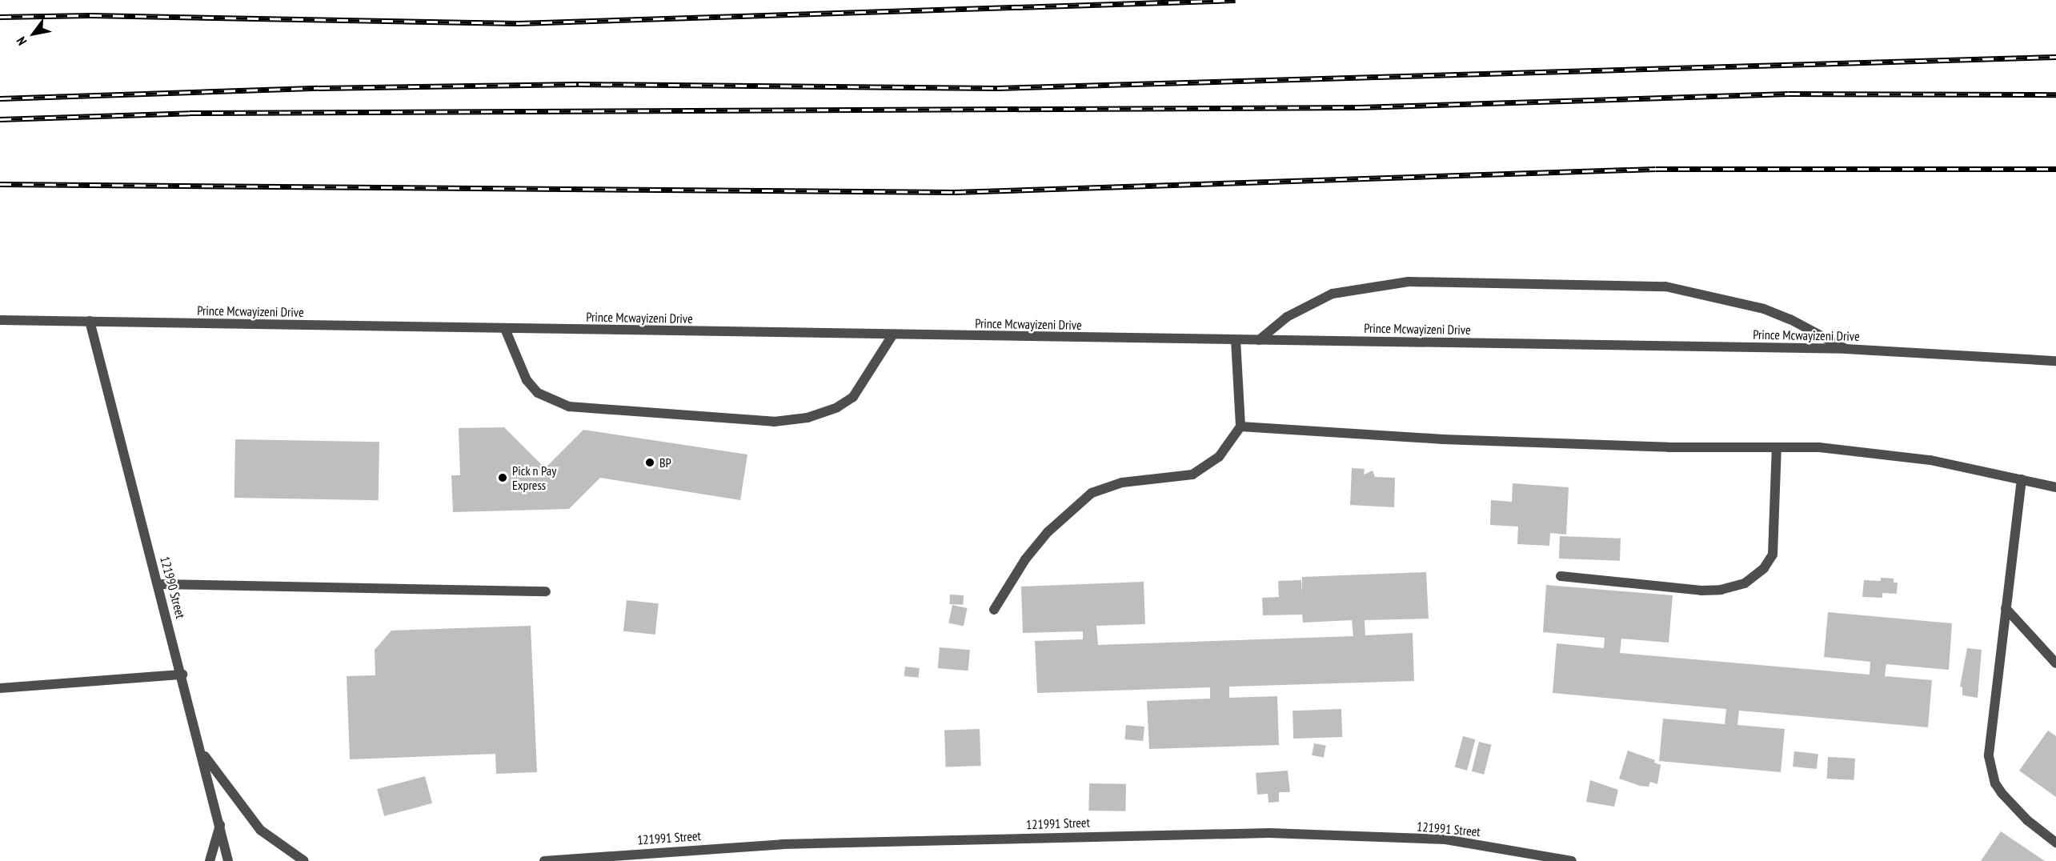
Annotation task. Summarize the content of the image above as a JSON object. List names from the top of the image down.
{
  "streets": {
    "street": ["Prince Mcwayizeni Drive", "121990 Street", "121991 Street"]
  },
  "crossings": [
    ["Prince Mcwayizeni Drive", "121990 Street"]
  ],
  "places": ["BP", "Pick n Pay Express"],
  "north": "bottom left"
}
